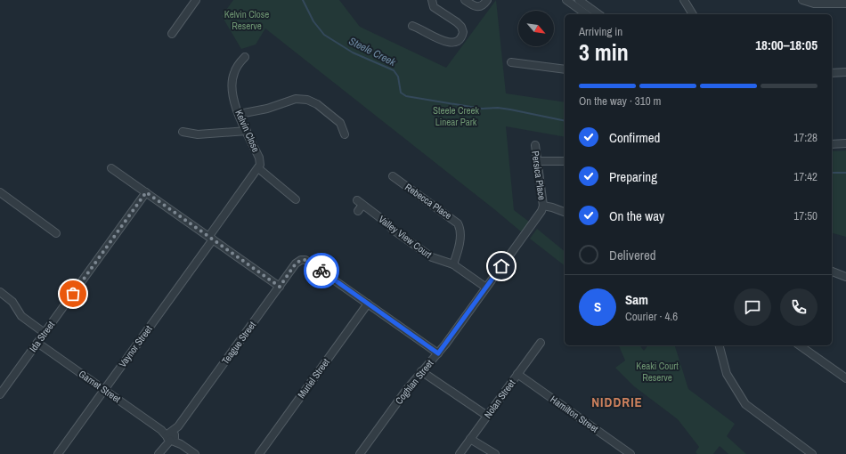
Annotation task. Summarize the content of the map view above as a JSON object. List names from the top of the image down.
{
  "streets": {
    "street": [
      "Kelvin Close",
      "Persica Place",
      "Rebecca Place",
      "Valley View Court",
      "Ida Street",
      "Teague Street",
      "Vaynor Street",
      "Muriel Street",
      "Coghlan Street",
      "Garnet Street",
      "Nolan Street",
      "Hamilton Street"
    ]
  },
  "crossings": [
    ["Persica Place", "Coghlan Street"],
    ["Rebecca Place", "Valley View Court"],
    ["Valley View Court", "Coghlan Street"],
    ["Ida Street", "Garnet Street"],
    ["Teague Street", "Muriel Street"],
    ["Teague Street", "Garnet Street"],
    ["Vaynor Street", "Garnet Street"],
    ["Nolan Street", "Hamilton Street"]
  ],
  "districts": ["NIDDRIE"],
  "water": ["Steele Creek"],
  "parks": ["Kelvin Close Reserve", "Steele Creek Linear Park", "Keaki Court Reserve"],
  "north": "bottom right",
  "page": {
    "heading": ["3 min", "Arriving in", "18:00–18:05"],
    "panel": ["Sam", "Courier · 4.6"],
    "bar": "On the way · 310 m",
    "list": [
      ["Confirmed", "17:28"],
      ["Preparing", "17:42"],
      ["On the way", "17:50"],
      "Delivered"
    ],
    "round": "S"
  }
}
